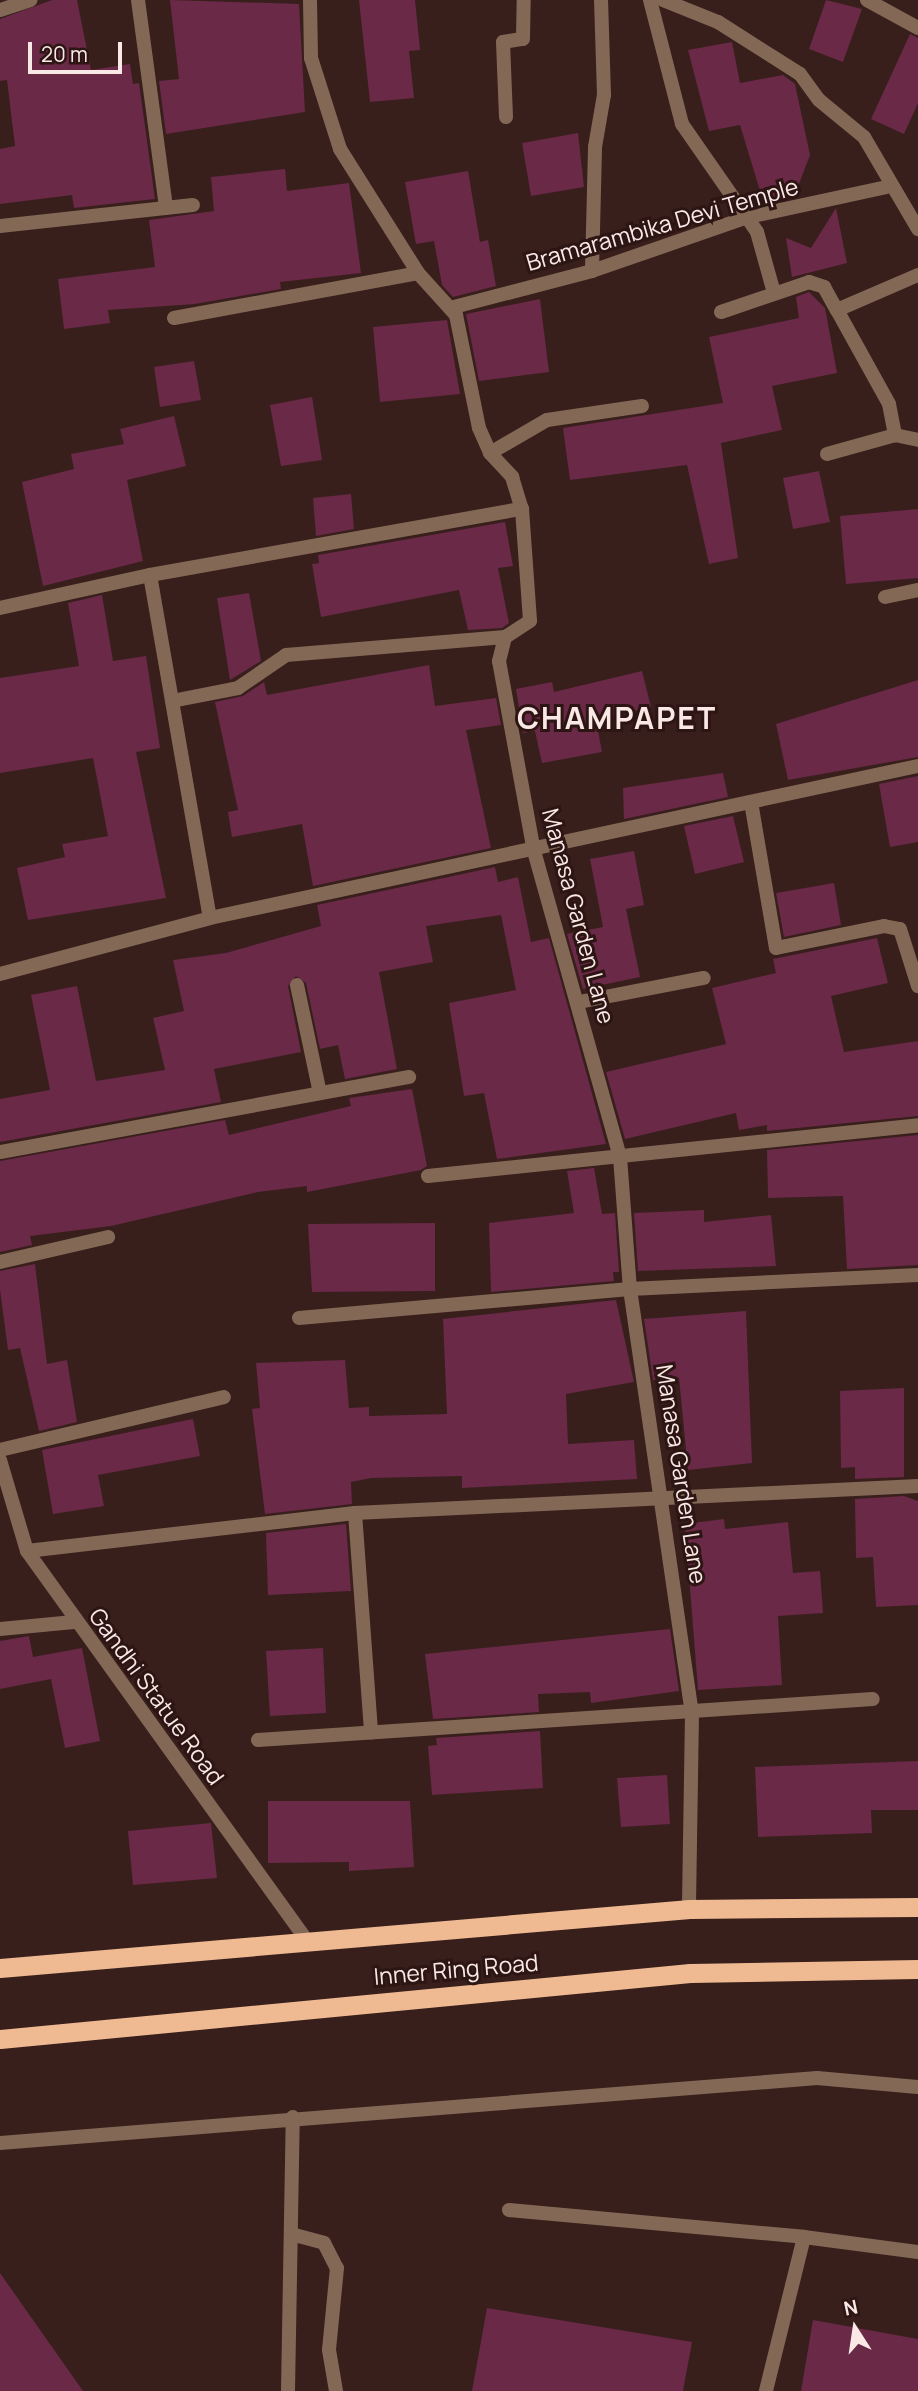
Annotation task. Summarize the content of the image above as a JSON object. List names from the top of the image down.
{
  "streets": {
    "highway": ["Inner Ring Road"],
    "street": ["Bramarambika Devi Temple", "Manasa Garden Lane", "Gandhi Statue Road"]
  },
  "crossings": [
    ["Manasa Garden Lane", "Inner Ring Road"],
    ["Gandhi Statue Road", "Inner Ring Road"]
  ],
  "districts": ["CHAMPAPET"],
  "scale_bar": "20 m",
  "north": "top"
}
